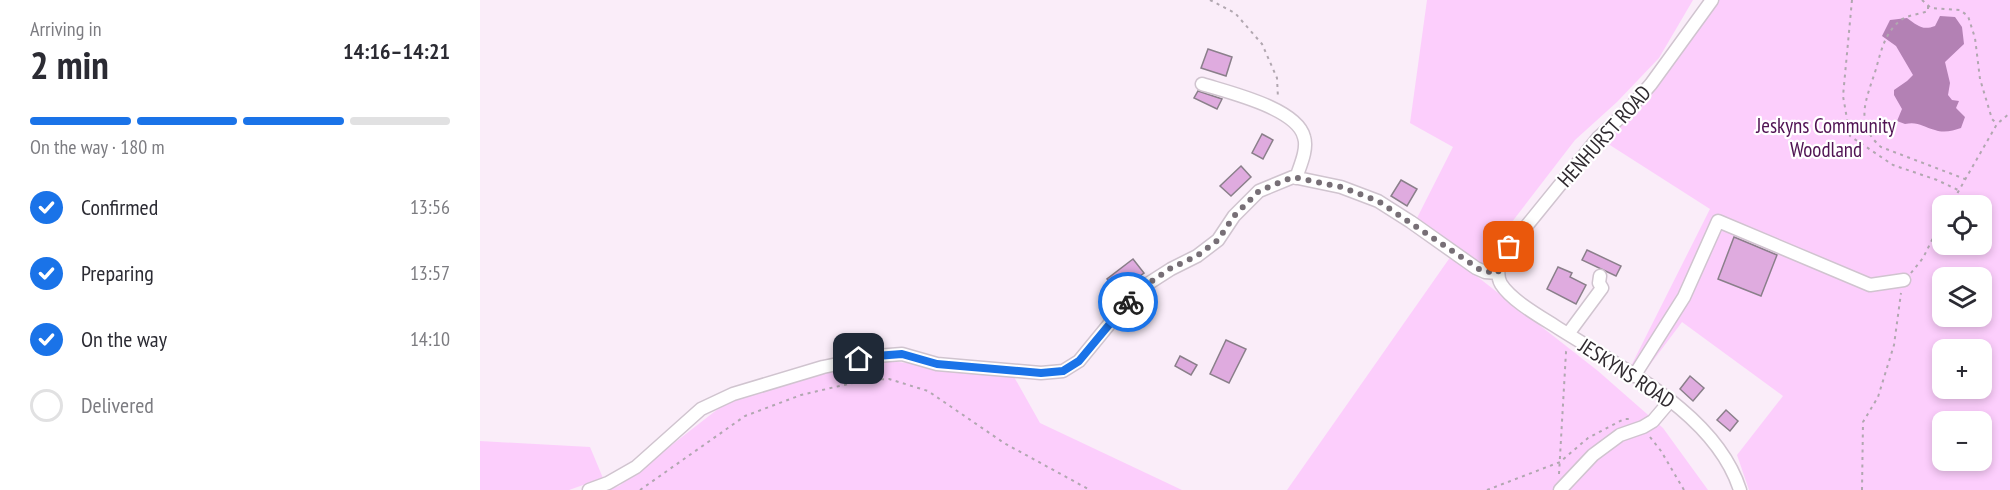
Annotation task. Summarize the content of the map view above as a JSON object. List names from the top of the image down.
{
  "streets": {
    "street": ["HENHURST ROAD", "JESKYNS ROAD"]
  },
  "crossings": [
    ["HENHURST ROAD", "JESKYNS ROAD"]
  ],
  "parks": ["Jeskyns Community Woodland"],
  "page": {
    "heading": ["2 min", "Arriving in", "14:16–14:21"],
    "bar": "On the way · 180 m",
    "list": [
      ["Confirmed", "13:56"],
      ["Preparing", "13:57"],
      ["On the way", "14:10"],
      "Delivered"
    ],
    "map_buttons": ["+", "−"]
  }
}
